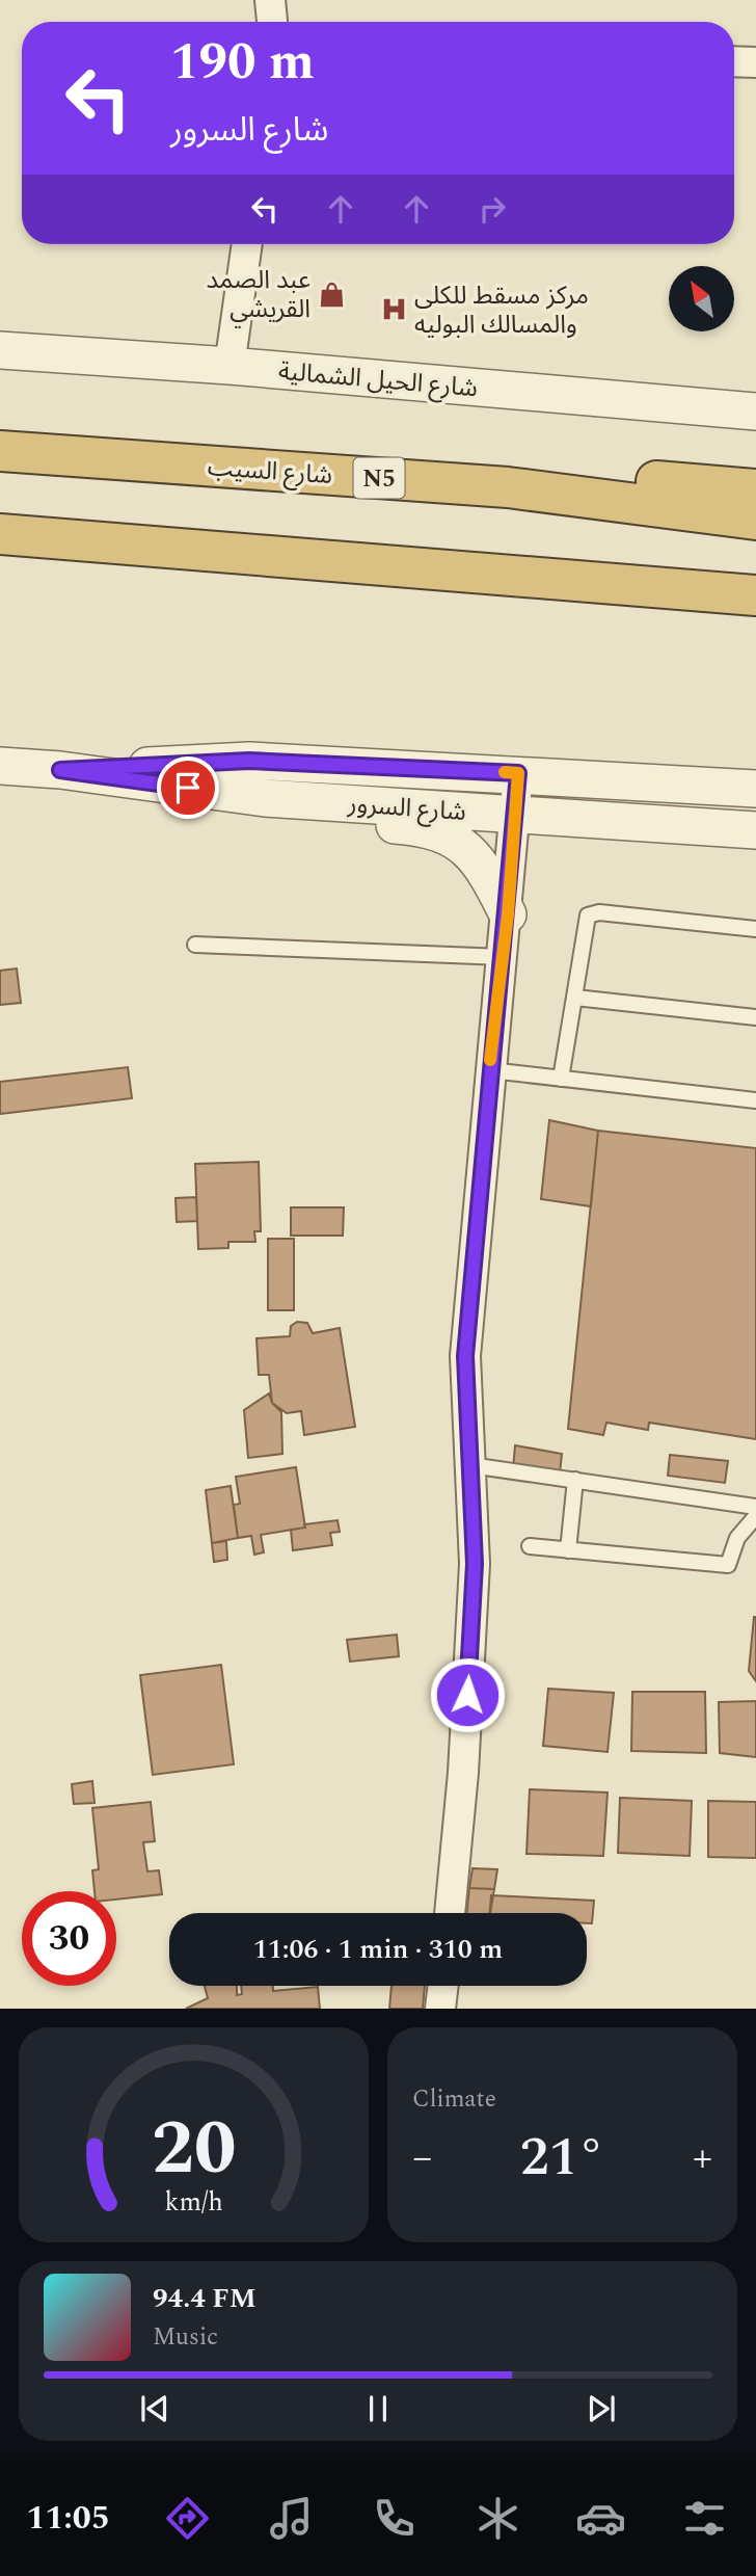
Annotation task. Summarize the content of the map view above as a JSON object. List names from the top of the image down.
{
  "streets": {
    "highway": ["شارع السيب", "N5"],
    "street": ["شارع الحيل الشمالية", "شارع السرور"]
  },
  "places": {
    "shop": ["عبد الصمد القريشي"],
    "hospital": ["مركز مسقط للكلى والمسالك البوليه"]
  },
  "north": "top left",
  "page": {
    "turn": ["190 m", "شارع السرور"],
    "limit": "30",
    "trip": "11:06 · 1 min · 310 m",
    "tile": "Climate",
    "heat": ["−", "21°", "+"],
    "song": ["94.4 FM", "Music"],
    "tabs": "11:05",
    "gauge": ["20", "km/h"]
  }
}
